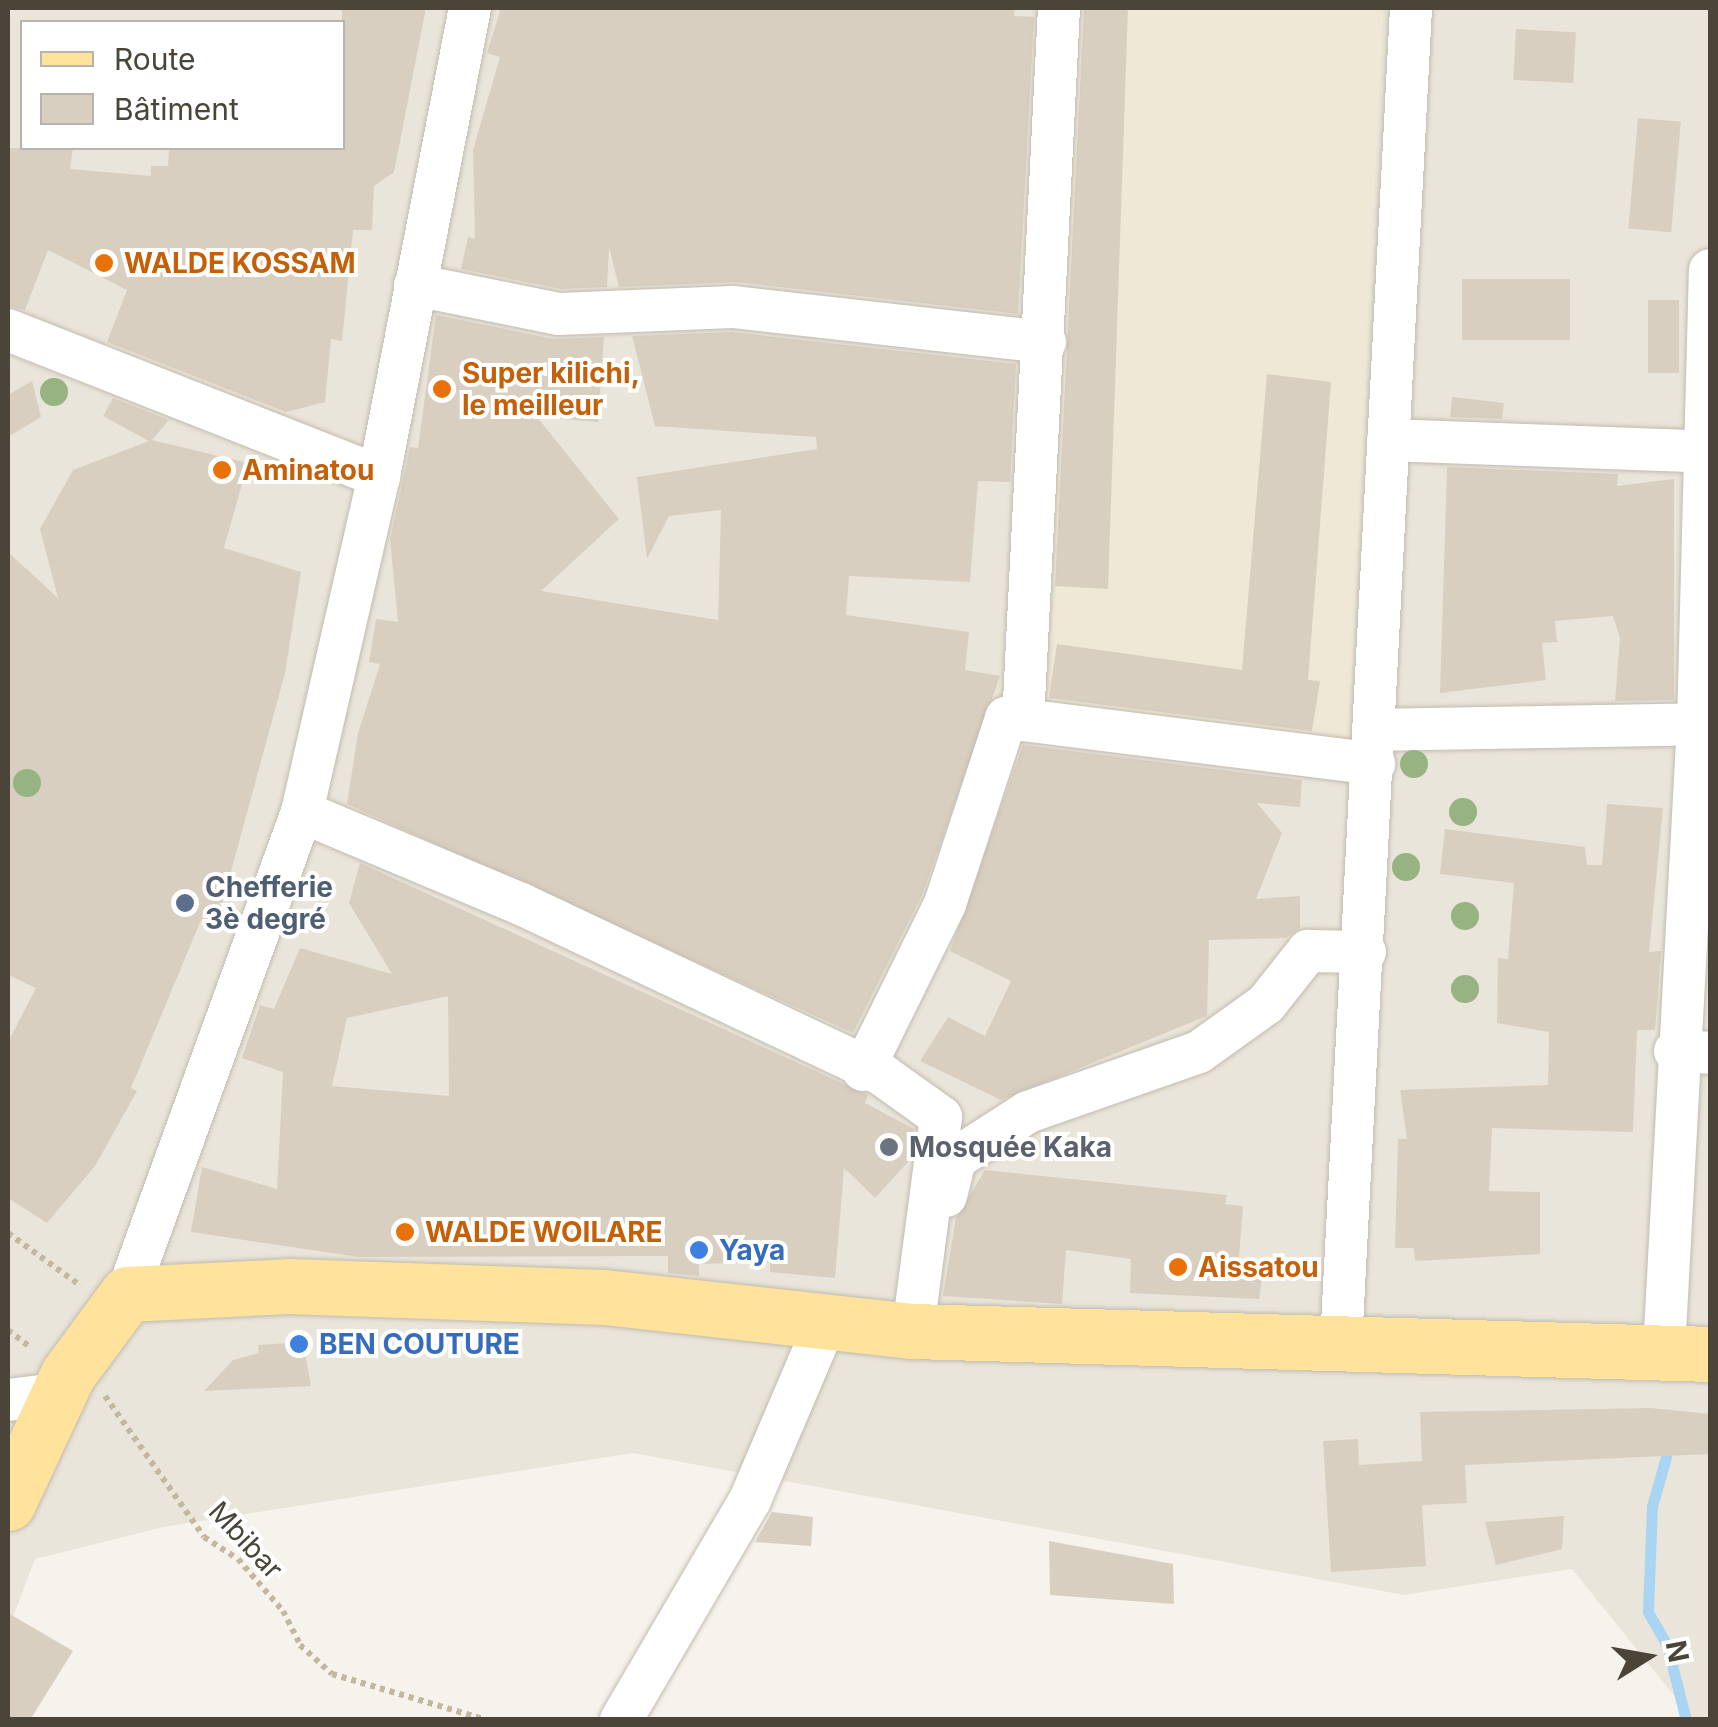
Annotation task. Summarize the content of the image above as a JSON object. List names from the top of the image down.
{
  "streets": {
    "path": ["Mbibar"]
  },
  "places": [
    "WALDE KOSSAM",
    "Super kilichi, le meilleur",
    "Aminatou",
    "Chefferie 3è degré",
    "Mosquée Kaka",
    "WALDE WOILARE",
    "Yaya",
    "Aissatou",
    "BEN COUTURE"
  ],
  "legend": ["Route", "Bâtiment"],
  "north": "right"
}
